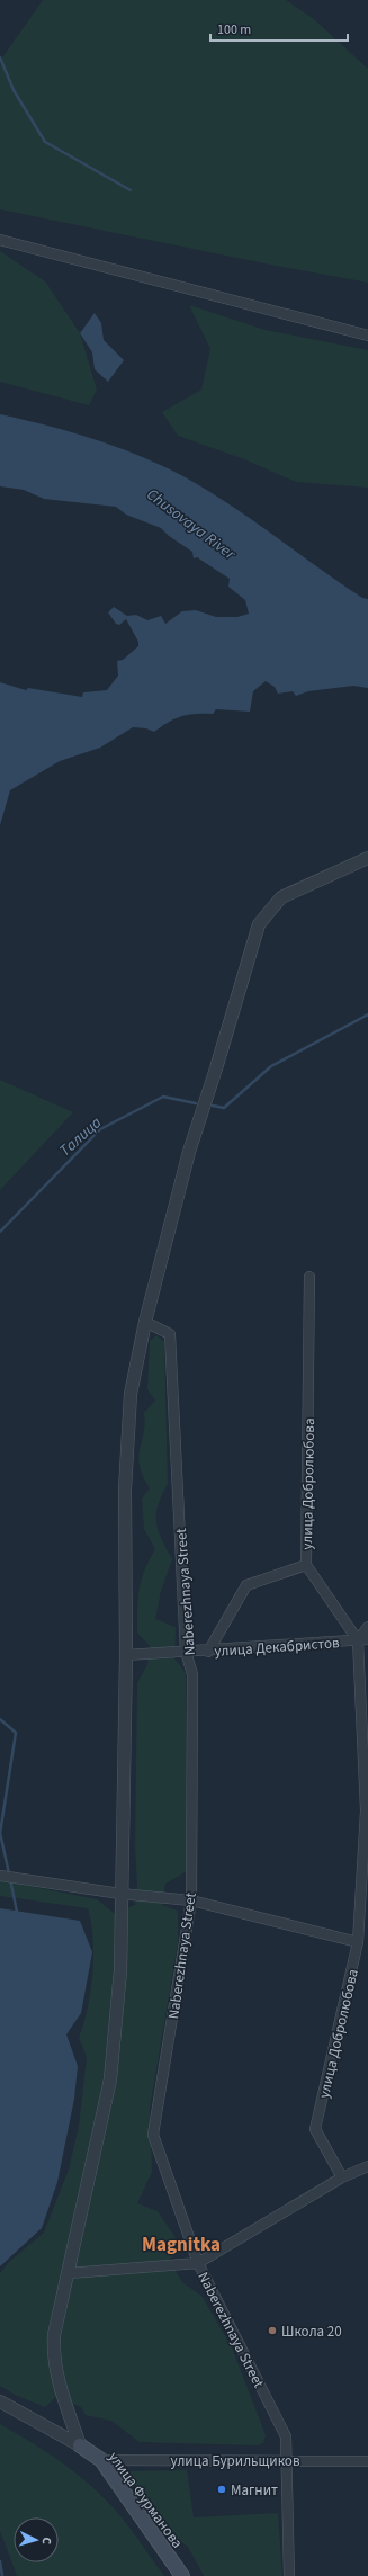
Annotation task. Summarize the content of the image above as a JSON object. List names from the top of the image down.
{
  "streets": {
    "main road": ["улица Фурманова"],
    "street": [
      "улица Добролюбова",
      "Naberezhnaya Street",
      "улица Декабристов",
      "улица Бурильщиков"
    ]
  },
  "crossings": [
    ["улица Добролюбова", "улица Декабристов"],
    ["Naberezhnaya Street", "улица Декабристов"],
    ["Naberezhnaya Street", "улица Бурильщиков"],
    ["улица Бурильщиков", "улица Фурманова"]
  ],
  "districts": ["Magnitka"],
  "water": ["Chusovaya River", "Талица"],
  "places": ["Школа 20", "Магнит"],
  "scale_bar": "100 m",
  "north": "right"
}
